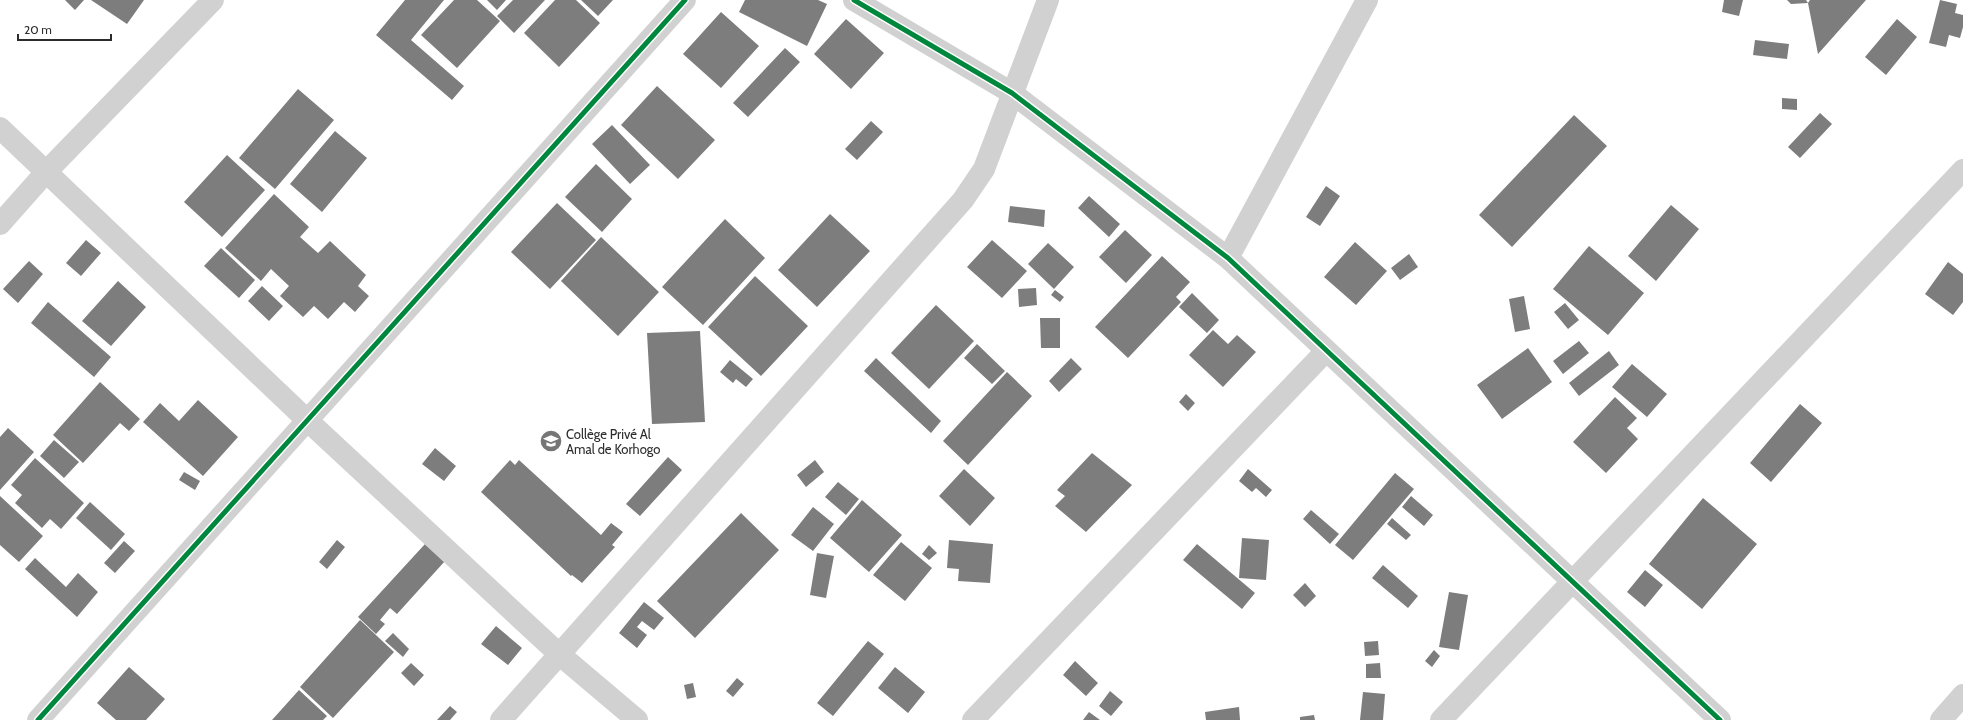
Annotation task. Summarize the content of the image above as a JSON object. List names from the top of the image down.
{
  "places": {
    "school or university": ["Collège Privé Al Amal de Korhogo"]
  },
  "scale_bar": "20 m"
}
